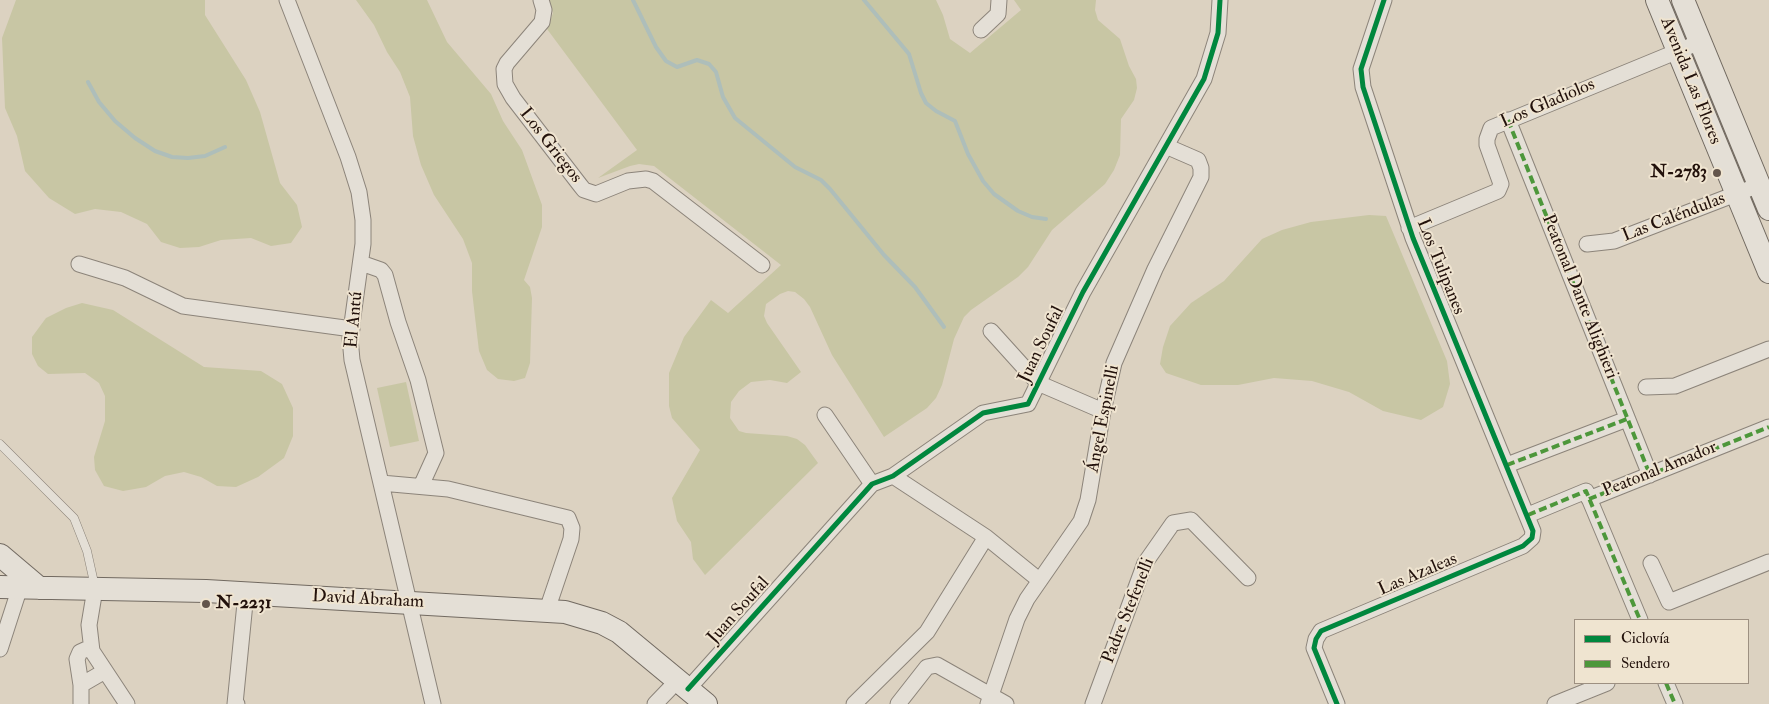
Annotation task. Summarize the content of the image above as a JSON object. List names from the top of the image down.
{
  "streets": {
    "main road": ["Avenida Las Flores", "David Abraham"],
    "street": [
      "Los Gladiolos",
      "Los Griegos",
      "Las Caléndulas",
      "Los Tulipanes",
      "Peatonal Dante Alighieri",
      "El Antú",
      "Juan Soufal",
      "Ángel Espinelli",
      "Peatonal Amador",
      "Las Azaleas",
      "Padre Stefenelli"
    ]
  },
  "crossings": [
    ["Avenida Las Flores", "Los Gladiolos"],
    ["Avenida Las Flores", "Las Caléndulas"],
    ["Los Gladiolos", "Los Tulipanes"],
    ["Los Gladiolos", "Peatonal Dante Alighieri"],
    ["Los Tulipanes", "Peatonal Amador"],
    ["Los Tulipanes", "Las Azaleas"],
    ["Peatonal Dante Alighieri", "Peatonal Amador"],
    ["El Antú", "David Abraham"],
    ["Juan Soufal", "Ángel Espinelli"],
    ["Juan Soufal", "David Abraham"]
  ],
  "places": ["N-2783", "N-2231"],
  "legend": ["Ciclovía", "Sendero"]
}
